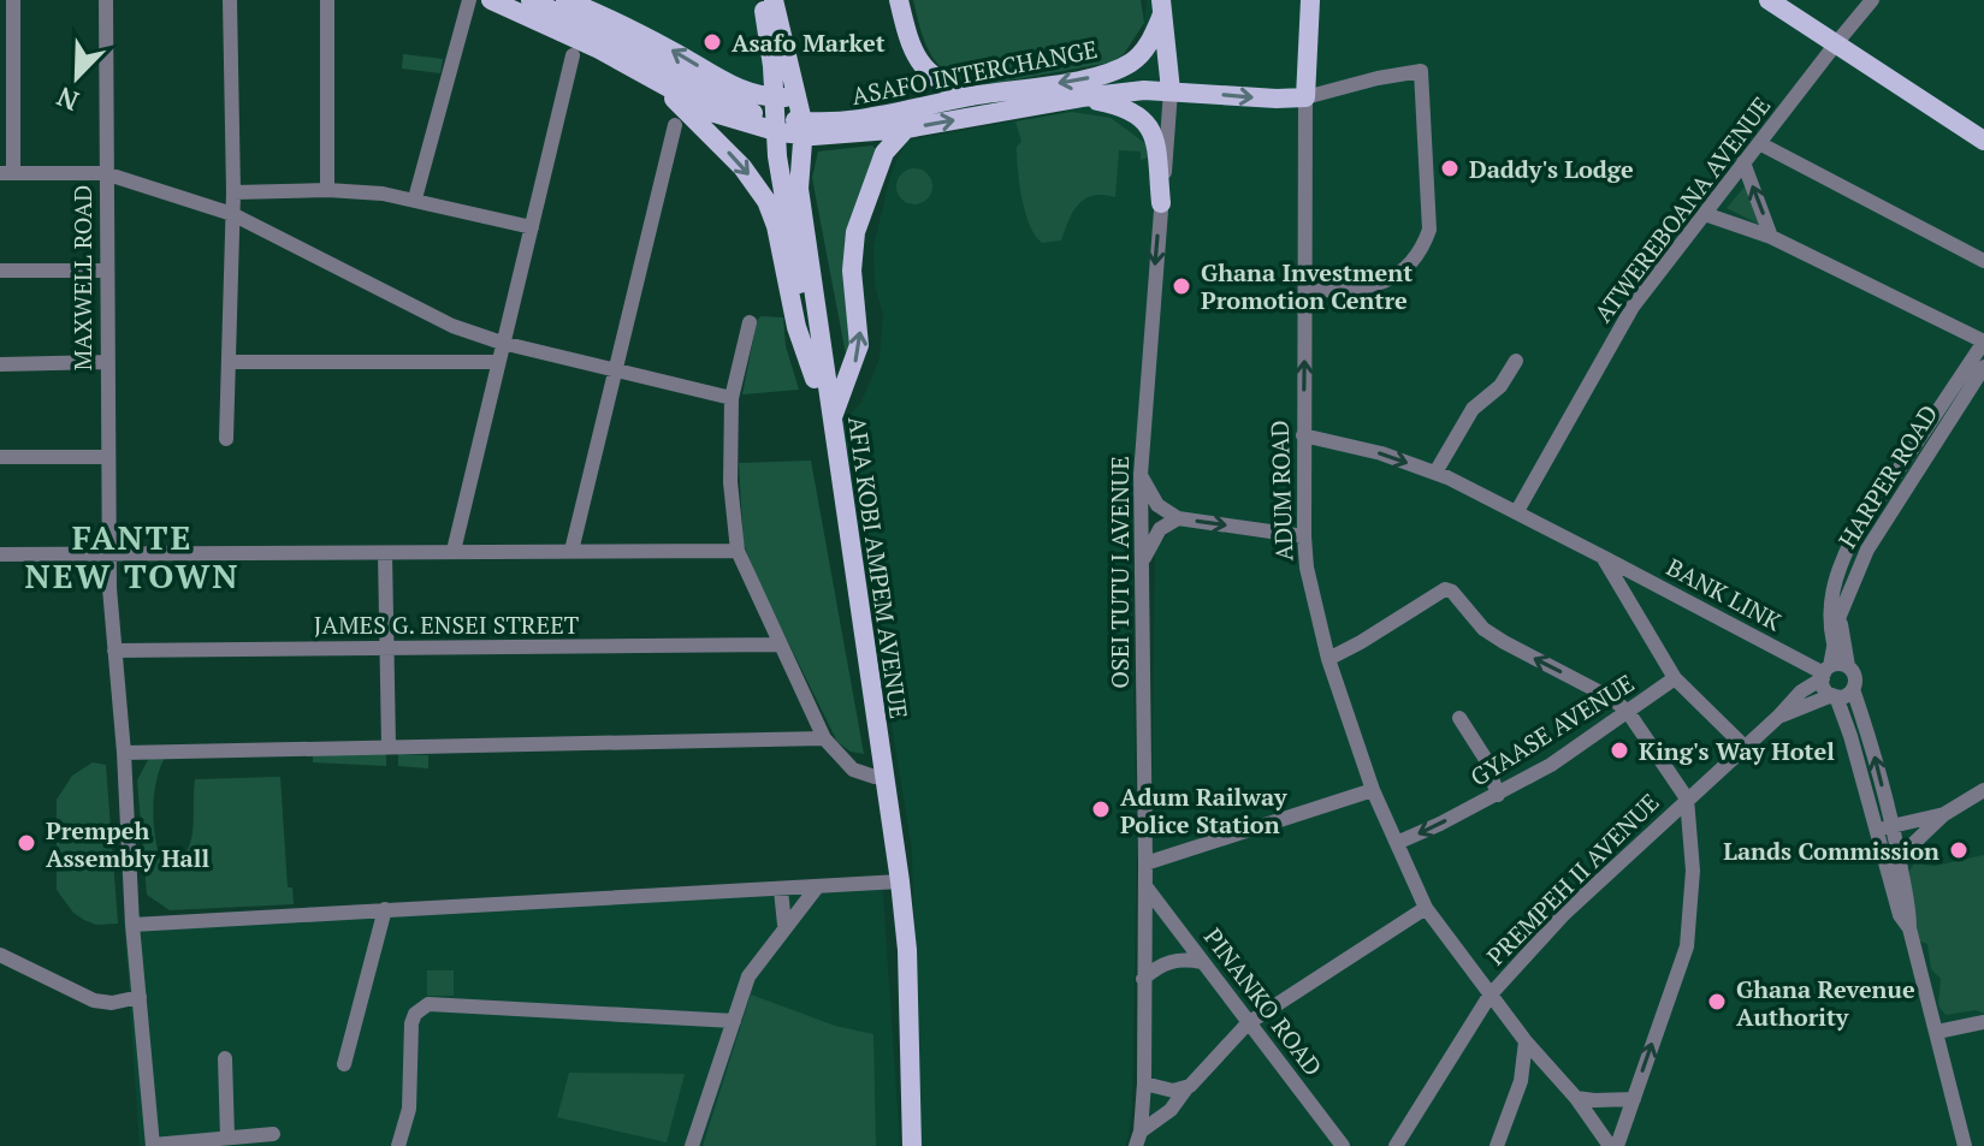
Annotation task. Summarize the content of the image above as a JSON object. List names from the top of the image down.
{
  "streets": {
    "main road": [
      "ASAFO INTERCHANGE",
      "ADUM ROAD",
      "AFIA KOBI AMPEM AVENUE",
      "OSEI TUTU I AVENUE"
    ],
    "street": [
      "ATWEREBOANA AVENUE",
      "MAXWELL ROAD",
      "HARPER ROAD",
      "BANK LINK",
      "JAMES G. ENSEI STREET",
      "GYAASE AVENUE",
      "PREMPEH II AVENUE",
      "PINANKO ROAD"
    ]
  },
  "crossings": [
    ["ASAFO INTERCHANGE", "ADUM ROAD"],
    ["ASAFO INTERCHANGE", "OSEI TUTU I AVENUE"],
    ["ATWEREBOANA AVENUE", "BANK LINK"],
    ["MAXWELL ROAD", "JAMES G. ENSEI STREET"],
    ["HARPER ROAD", "BANK LINK"],
    ["HARPER ROAD", "PREMPEH II AVENUE"],
    ["ADUM ROAD", "BANK LINK"],
    ["ADUM ROAD", "GYAASE AVENUE"],
    ["ADUM ROAD", "PREMPEH II AVENUE"],
    ["OSEI TUTU I AVENUE", "PINANKO ROAD"],
    ["BANK LINK", "PREMPEH II AVENUE"]
  ],
  "districts": ["FANTE NEW TOWN"],
  "places": [
    "Asafo Market",
    "Daddy's Lodge",
    "Ghana Investment Promotion Centre",
    "King's Way Hotel",
    "Adum Railway Police Station",
    "Prempeh Assembly Hall",
    "Lands Commission",
    "Ghana Revenue Authority"
  ],
  "north": "bottom left"
}
